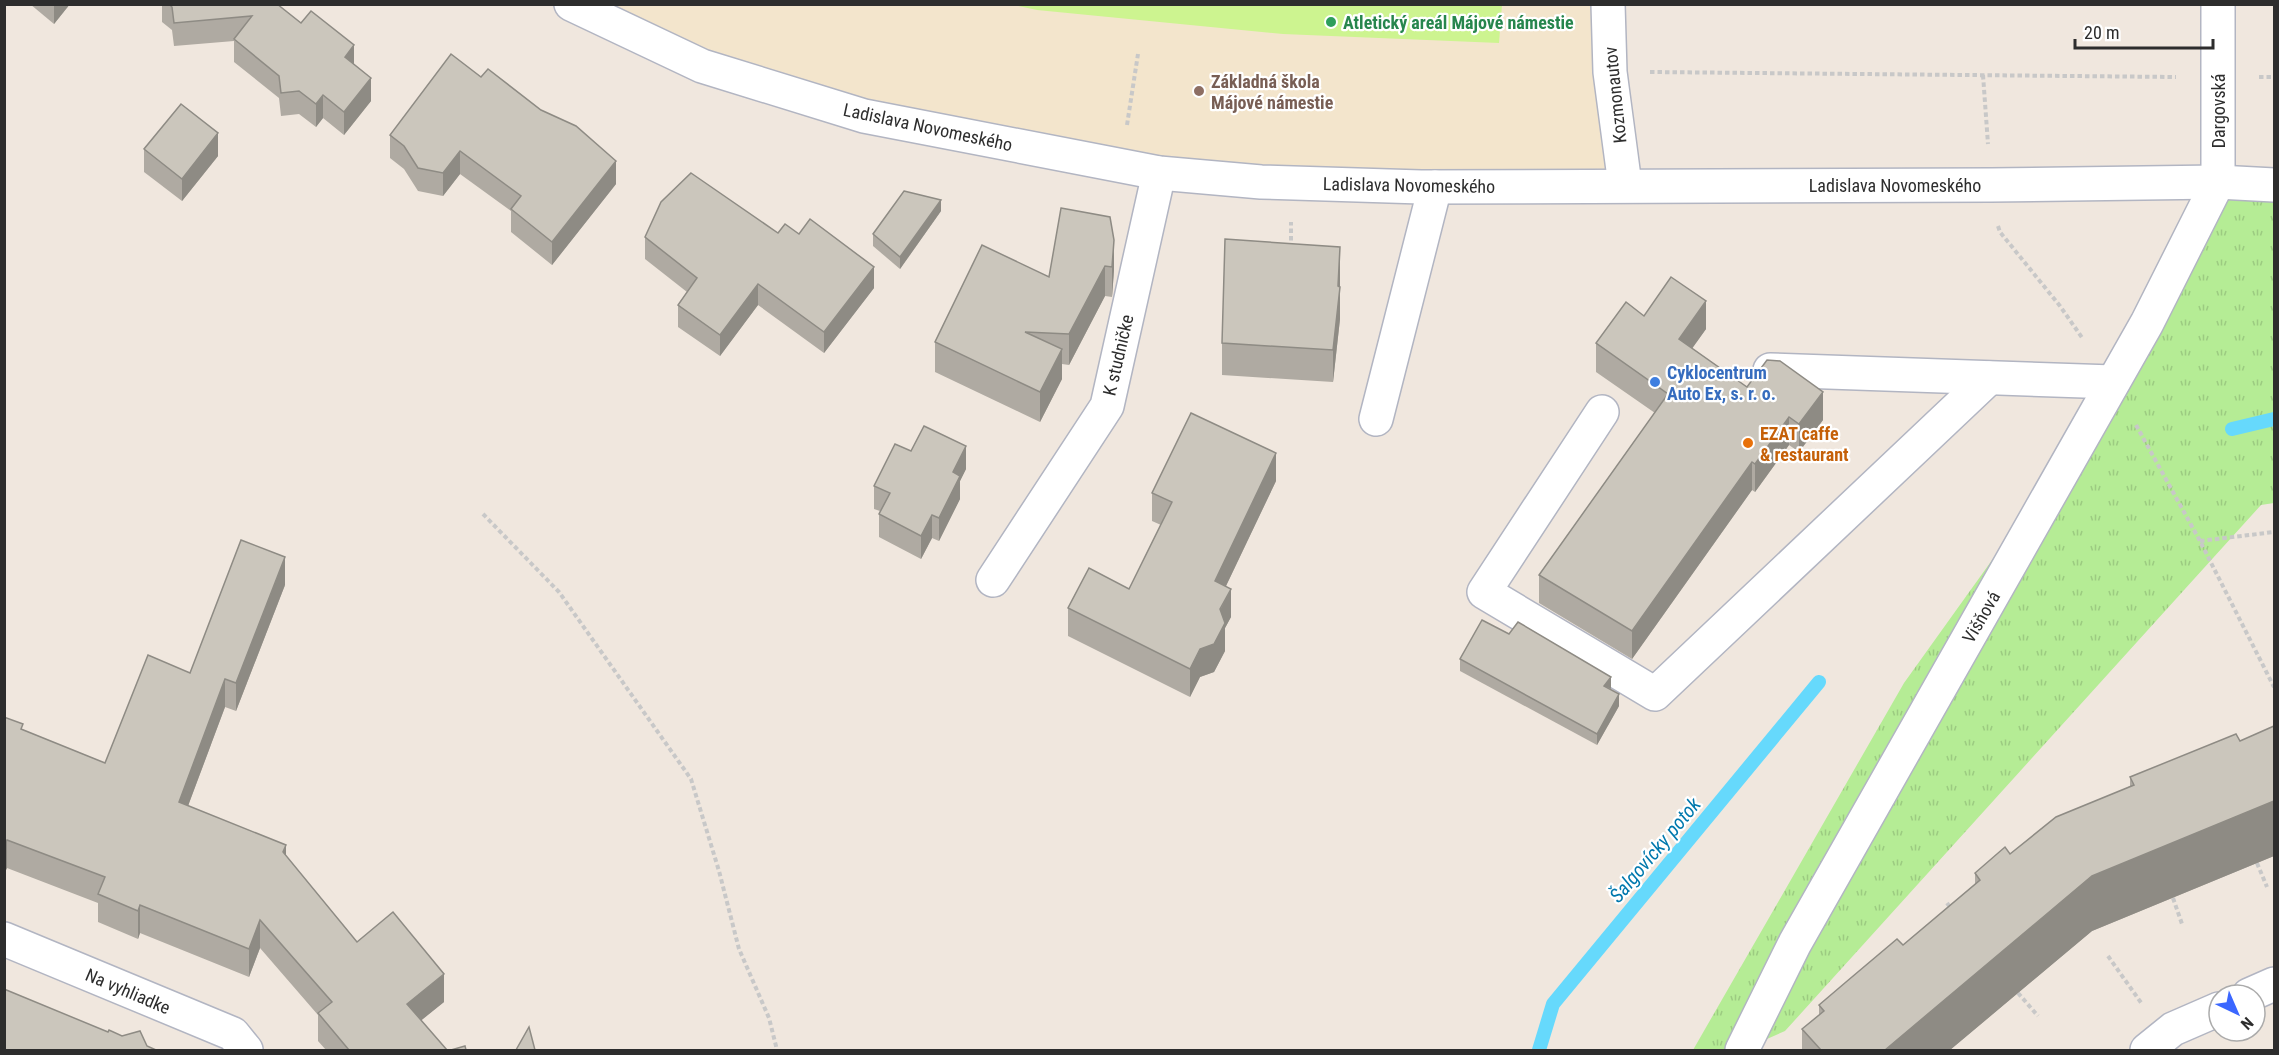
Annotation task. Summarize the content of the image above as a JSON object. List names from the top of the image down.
{
  "streets": {
    "street": [
      "Kozmonautov",
      "Dargovská",
      "Ladislava Novomeského",
      "K studničke",
      "Višňová",
      "Na vyhliadke"
    ]
  },
  "crossings": [
    ["Kozmonautov", "Ladislava Novomeského"],
    ["Dargovská", "Ladislava Novomeského"],
    ["Dargovská", "Višňová"],
    ["Ladislava Novomeského", "K studničke"],
    ["Ladislava Novomeského", "Višňová"]
  ],
  "water": ["Šalgovícky potok"],
  "places": [
    "Atletický areál Májové námestie",
    "Základná škola Májové námestie",
    "Cyklocentrum Auto Ex, s. r. o.",
    "EZAT caffe & restaurant"
  ],
  "scale_bar": "20 m",
  "north": "bottom right"
}
